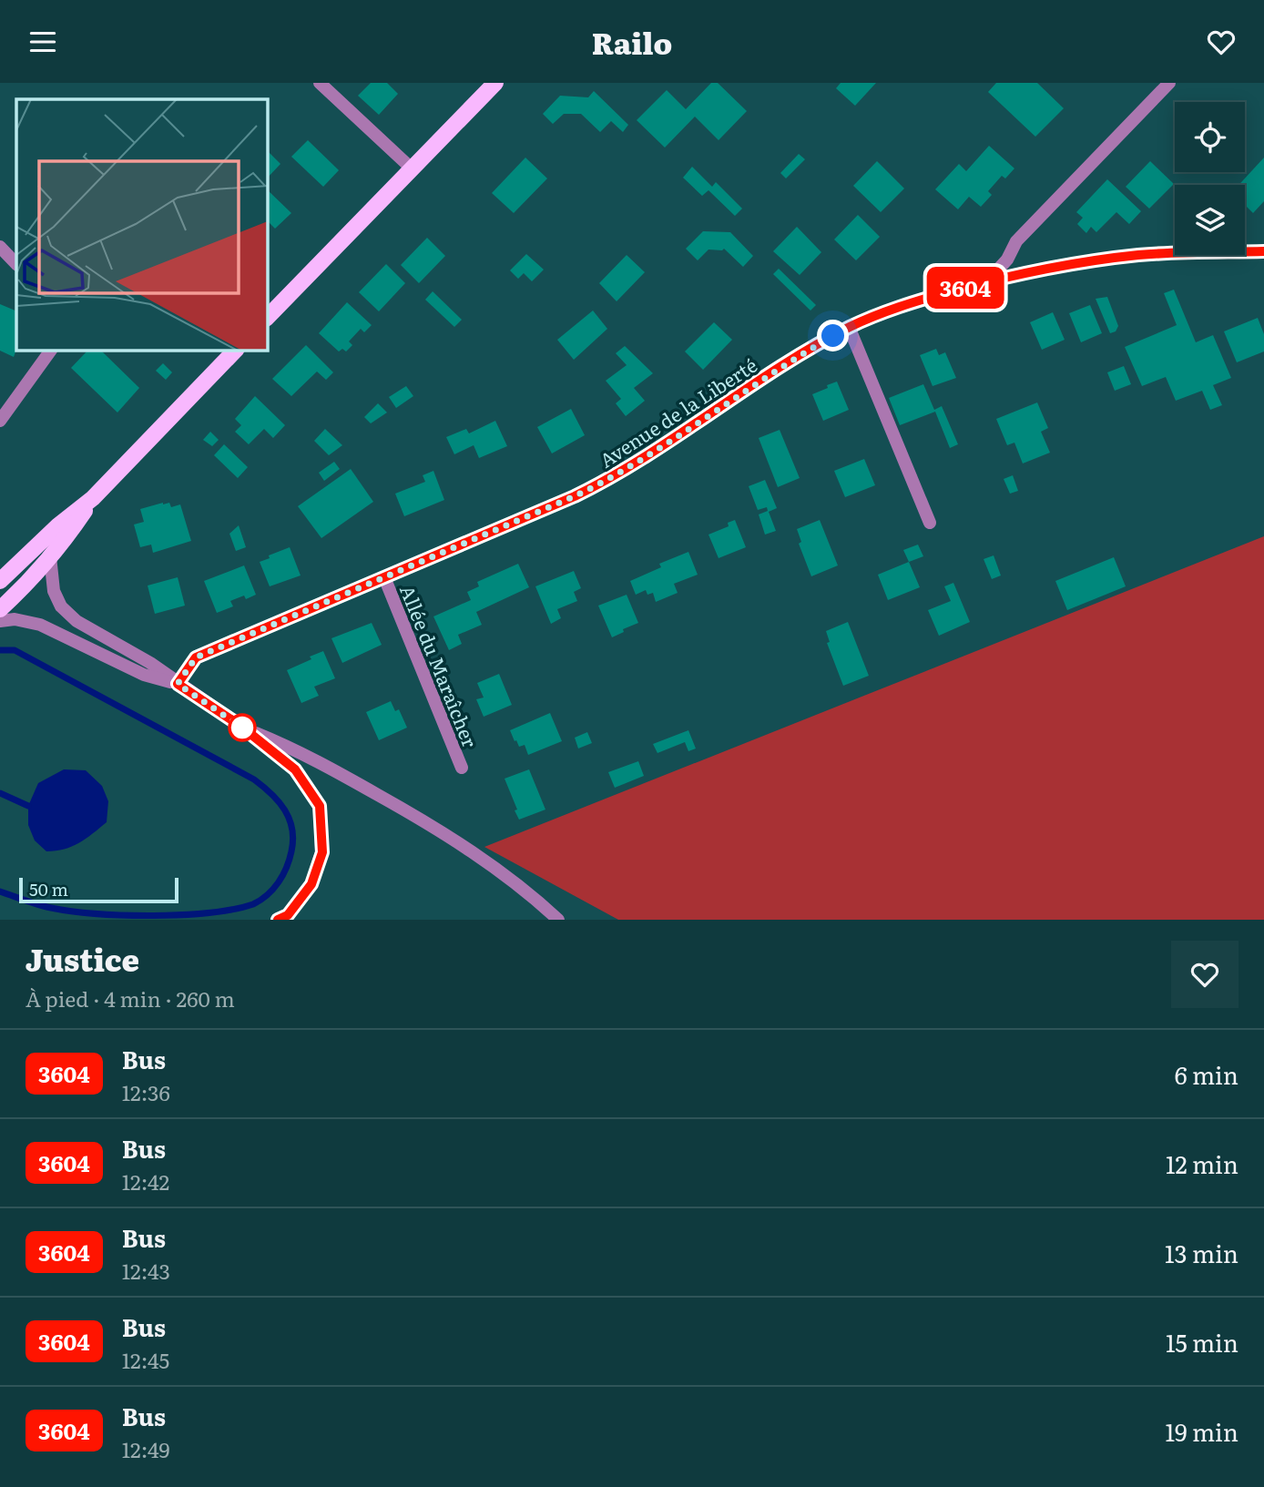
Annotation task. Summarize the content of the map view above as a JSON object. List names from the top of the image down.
{
  "streets": {
    "street": ["Avenue de la Liberté", "Allée du Maraîcher"]
  },
  "crossings": [
    ["Avenue de la Liberté", "Allée du Maraîcher"]
  ],
  "lines": ["bus line 3604"],
  "scale_bar": "50 m",
  "page": {
    "header": "Railo",
    "on_map": "3604",
    "scale": "50 m",
    "heading": ["Justice", "À pied · 4 min · 260 m"],
    "list": [
      {
        "mark": "3604",
        "name": "Bus",
        "note": "12:36",
        "value": "6 min"
      },
      {
        "mark": "3604",
        "name": "Bus",
        "note": "12:42",
        "value": "12 min"
      },
      {
        "mark": "3604",
        "name": "Bus",
        "note": "12:43",
        "value": "13 min"
      },
      {
        "mark": "3604",
        "name": "Bus",
        "note": "12:45",
        "value": "15 min"
      },
      {
        "mark": "3604",
        "name": "Bus",
        "note": "12:49",
        "value": "19 min"
      }
    ]
  }
}
